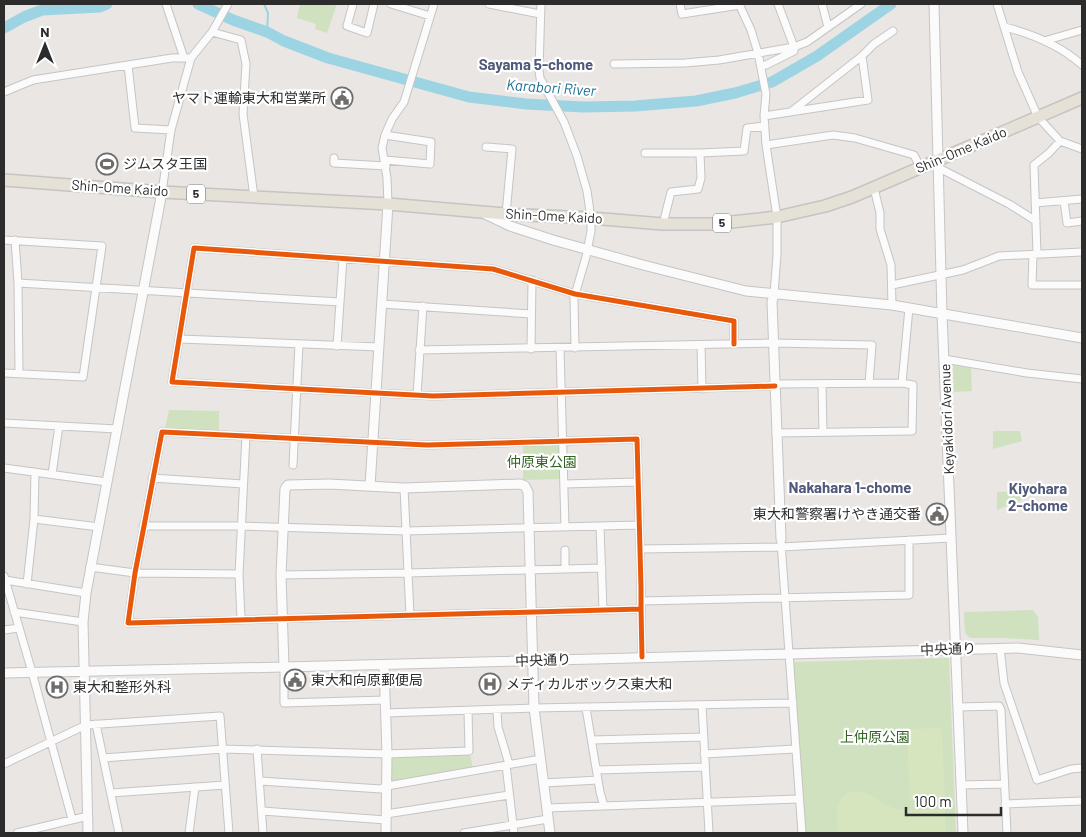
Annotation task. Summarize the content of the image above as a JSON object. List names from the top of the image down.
{
  "streets": {
    "main road": ["Shin-Ome Kaido", "5"],
    "street": ["Keyakidori Avenue", "中央通り"]
  },
  "crossings": [
    ["Shin-Ome Kaido", "Keyakidori Avenue"],
    ["Keyakidori Avenue", "中央通り"]
  ],
  "districts": ["Sayama 5-chome", "Nakahara 1-chome", "Kiyohara 2-chome"],
  "water": ["Karabori River"],
  "parks": ["仲原東公園", "上仲原公園"],
  "places": {
    "public building": ["ヤマト運輸東大和営業所", "東大和警察署けやき通交番", "東大和向原郵便局"],
    "sports": ["ジムスタ王国"],
    "hospital": ["メディカルボックス東大和", "東大和整形外科"]
  },
  "scale_bar": "100 m",
  "north": "top"
}
